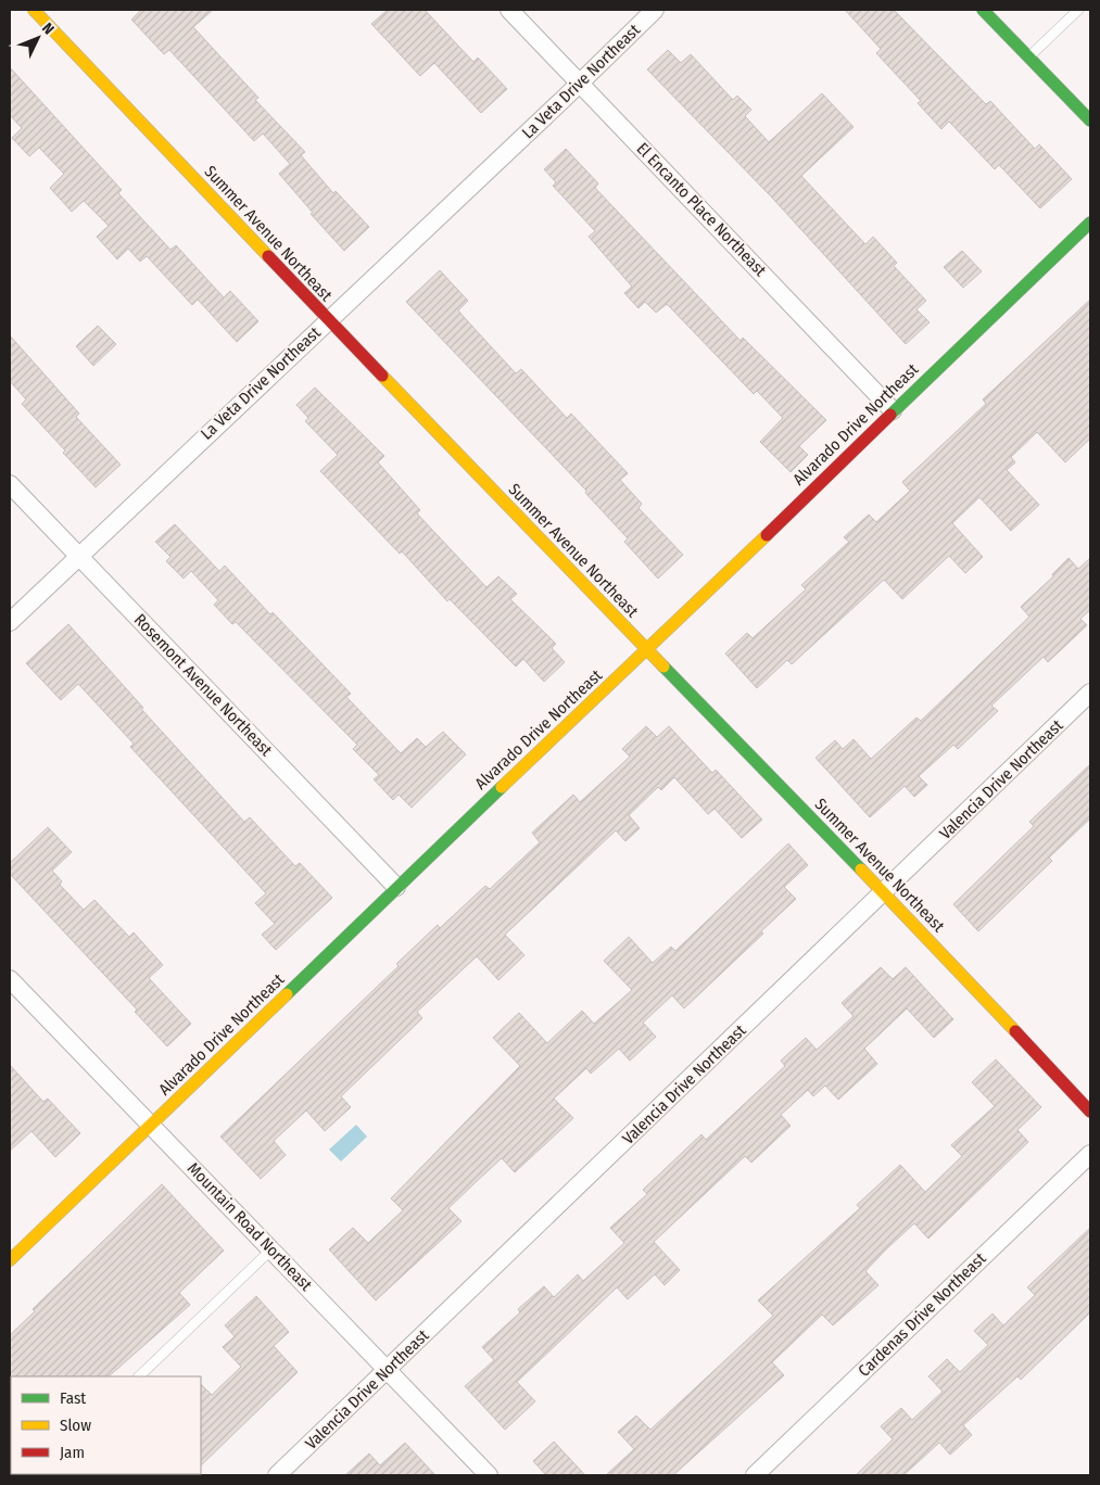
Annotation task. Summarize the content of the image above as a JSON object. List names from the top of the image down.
{
  "streets": {
    "street": [
      "La Veta Drive Northeast",
      "El Encanto Place Northeast",
      "Summer Avenue Northeast",
      "Alvarado Drive Northeast",
      "Rosemont Avenue Northeast",
      "Valencia Drive Northeast",
      "Mountain Road Northeast",
      "Cardenas Drive Northeast"
    ]
  },
  "crossings": [
    ["La Veta Drive Northeast", "El Encanto Place Northeast"],
    ["La Veta Drive Northeast", "Summer Avenue Northeast"],
    ["La Veta Drive Northeast", "Rosemont Avenue Northeast"],
    ["El Encanto Place Northeast", "Alvarado Drive Northeast"],
    ["Summer Avenue Northeast", "Alvarado Drive Northeast"],
    ["Summer Avenue Northeast", "Valencia Drive Northeast"],
    ["Alvarado Drive Northeast", "Rosemont Avenue Northeast"],
    ["Alvarado Drive Northeast", "Mountain Road Northeast"],
    ["Valencia Drive Northeast", "Mountain Road Northeast"]
  ],
  "legend": ["Fast", "Slow", "Jam"],
  "north": "top right"
}
